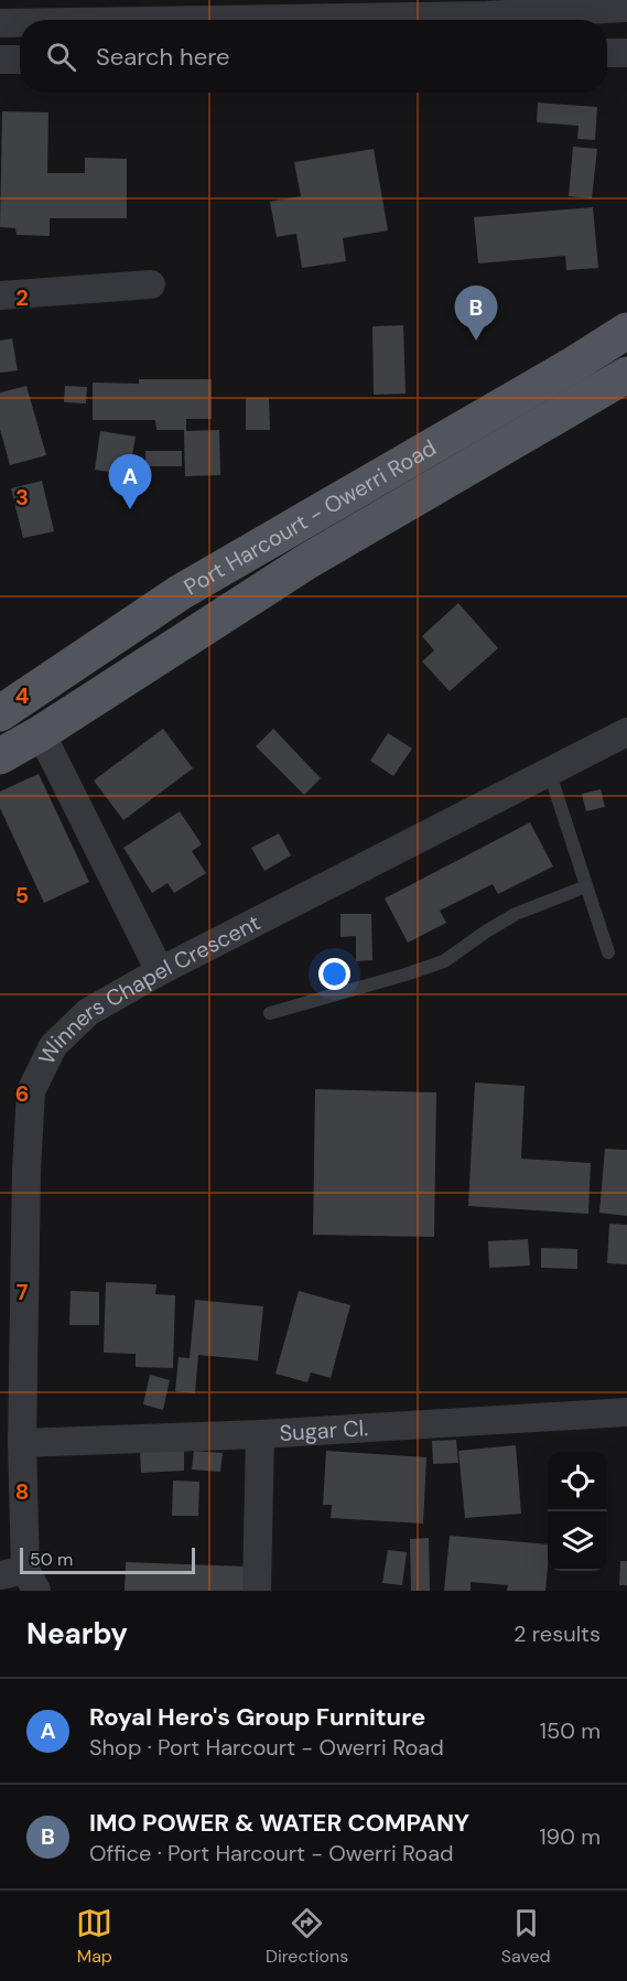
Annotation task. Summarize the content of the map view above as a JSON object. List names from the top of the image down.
{
  "streets": {
    "main road": ["Port Harcourt - Owerri Road"],
    "street": ["Winners Chapel Crescent", "Sugar Cl."]
  },
  "crossings": [
    ["Winners Chapel Crescent", "Sugar Cl."]
  ],
  "scale_bar": "50 m",
  "page": {
    "search": "Search here",
    "pins": ["B", "A"],
    "scale": "50 m",
    "heading": ["Nearby", "2 results"],
    "list": [
      {
        "mark": "A",
        "name": "Royal Hero's Group Furniture",
        "note": "Shop · Port Harcourt - Owerri Road",
        "value": "150 m"
      },
      {
        "mark": "B",
        "name": "IMO POWER & WATER COMPANY",
        "note": "Office · Port Harcourt - Owerri Road",
        "value": "190 m"
      }
    ],
    "nav": ["Map", "Directions", "Saved"]
  },
  "grid": {
    "rows": [
      "2",
      "3",
      "4",
      "5",
      "6",
      "7",
      "8"
    ]
  }
}
